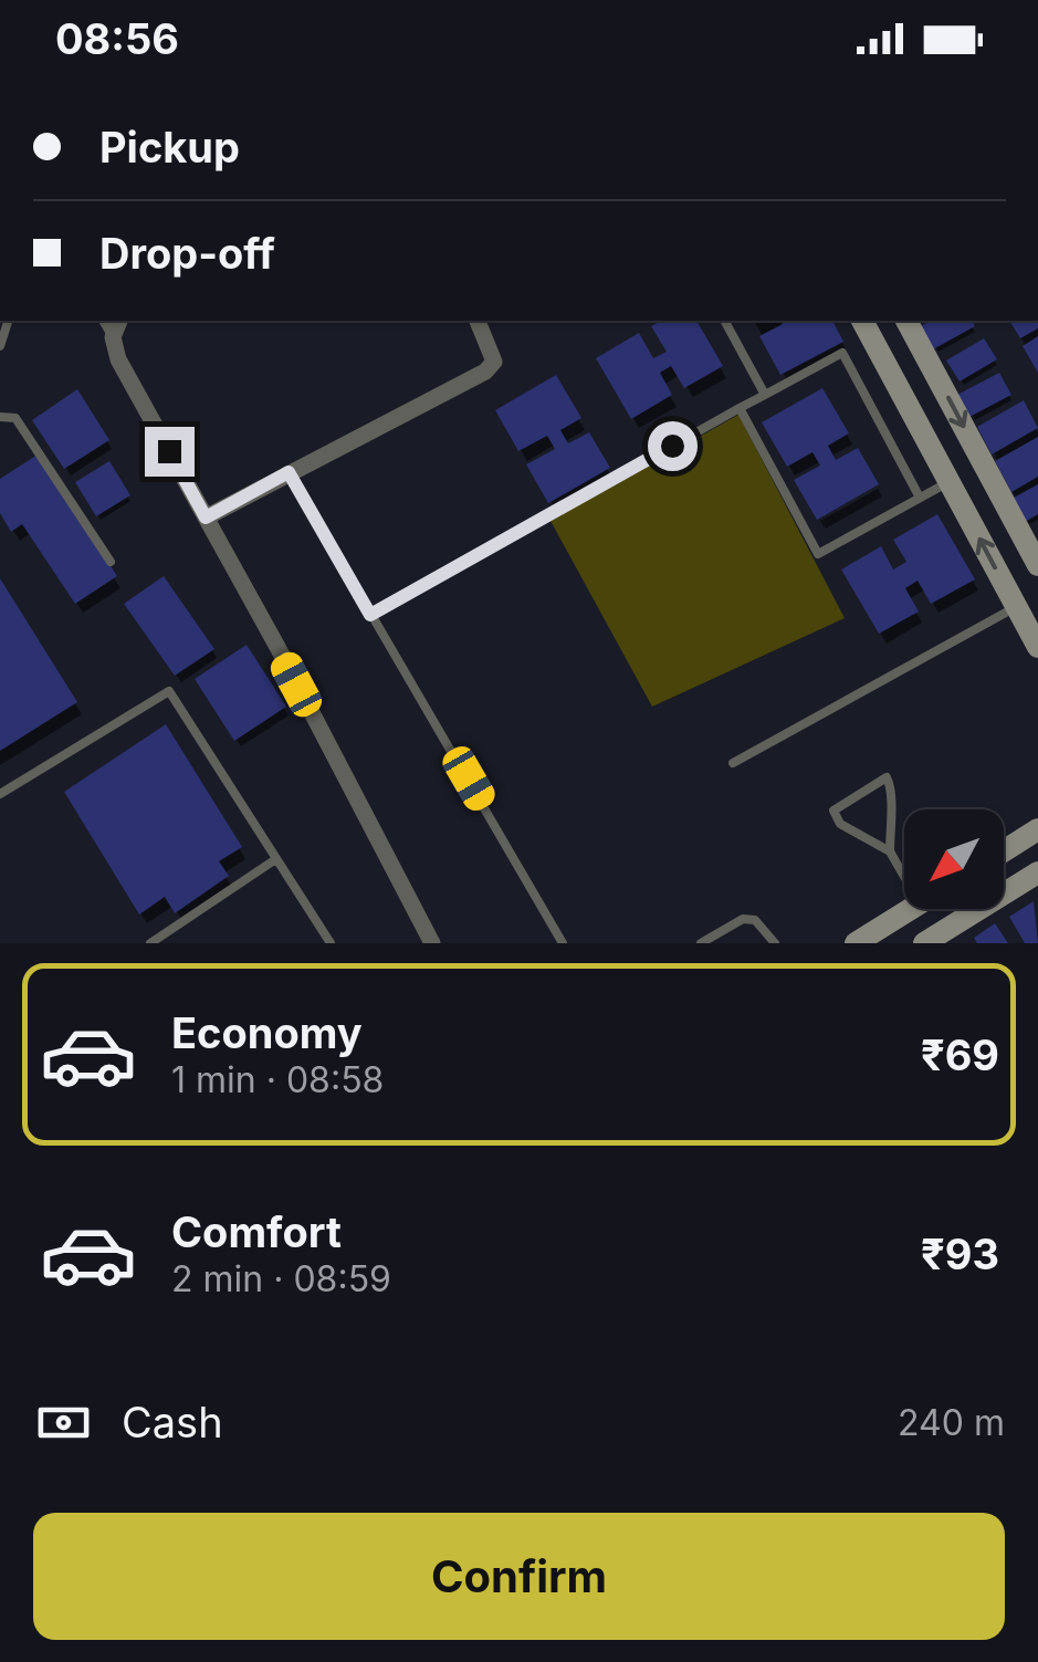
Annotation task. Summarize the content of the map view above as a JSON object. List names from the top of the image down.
{
  "north": "bottom left",
  "page": {
    "status": "08:56",
    "banner": ["Pickup", "Drop-off"],
    "list": [
      {
        "name": "Economy",
        "note": "1 min · 08:58",
        "value": "₹69"
      },
      {
        "name": "Comfort",
        "note": "2 min · 08:59",
        "value": "₹93"
      }
    ],
    "pay": ["Cash", "240 m"],
    "buttons": "Confirm"
  }
}
